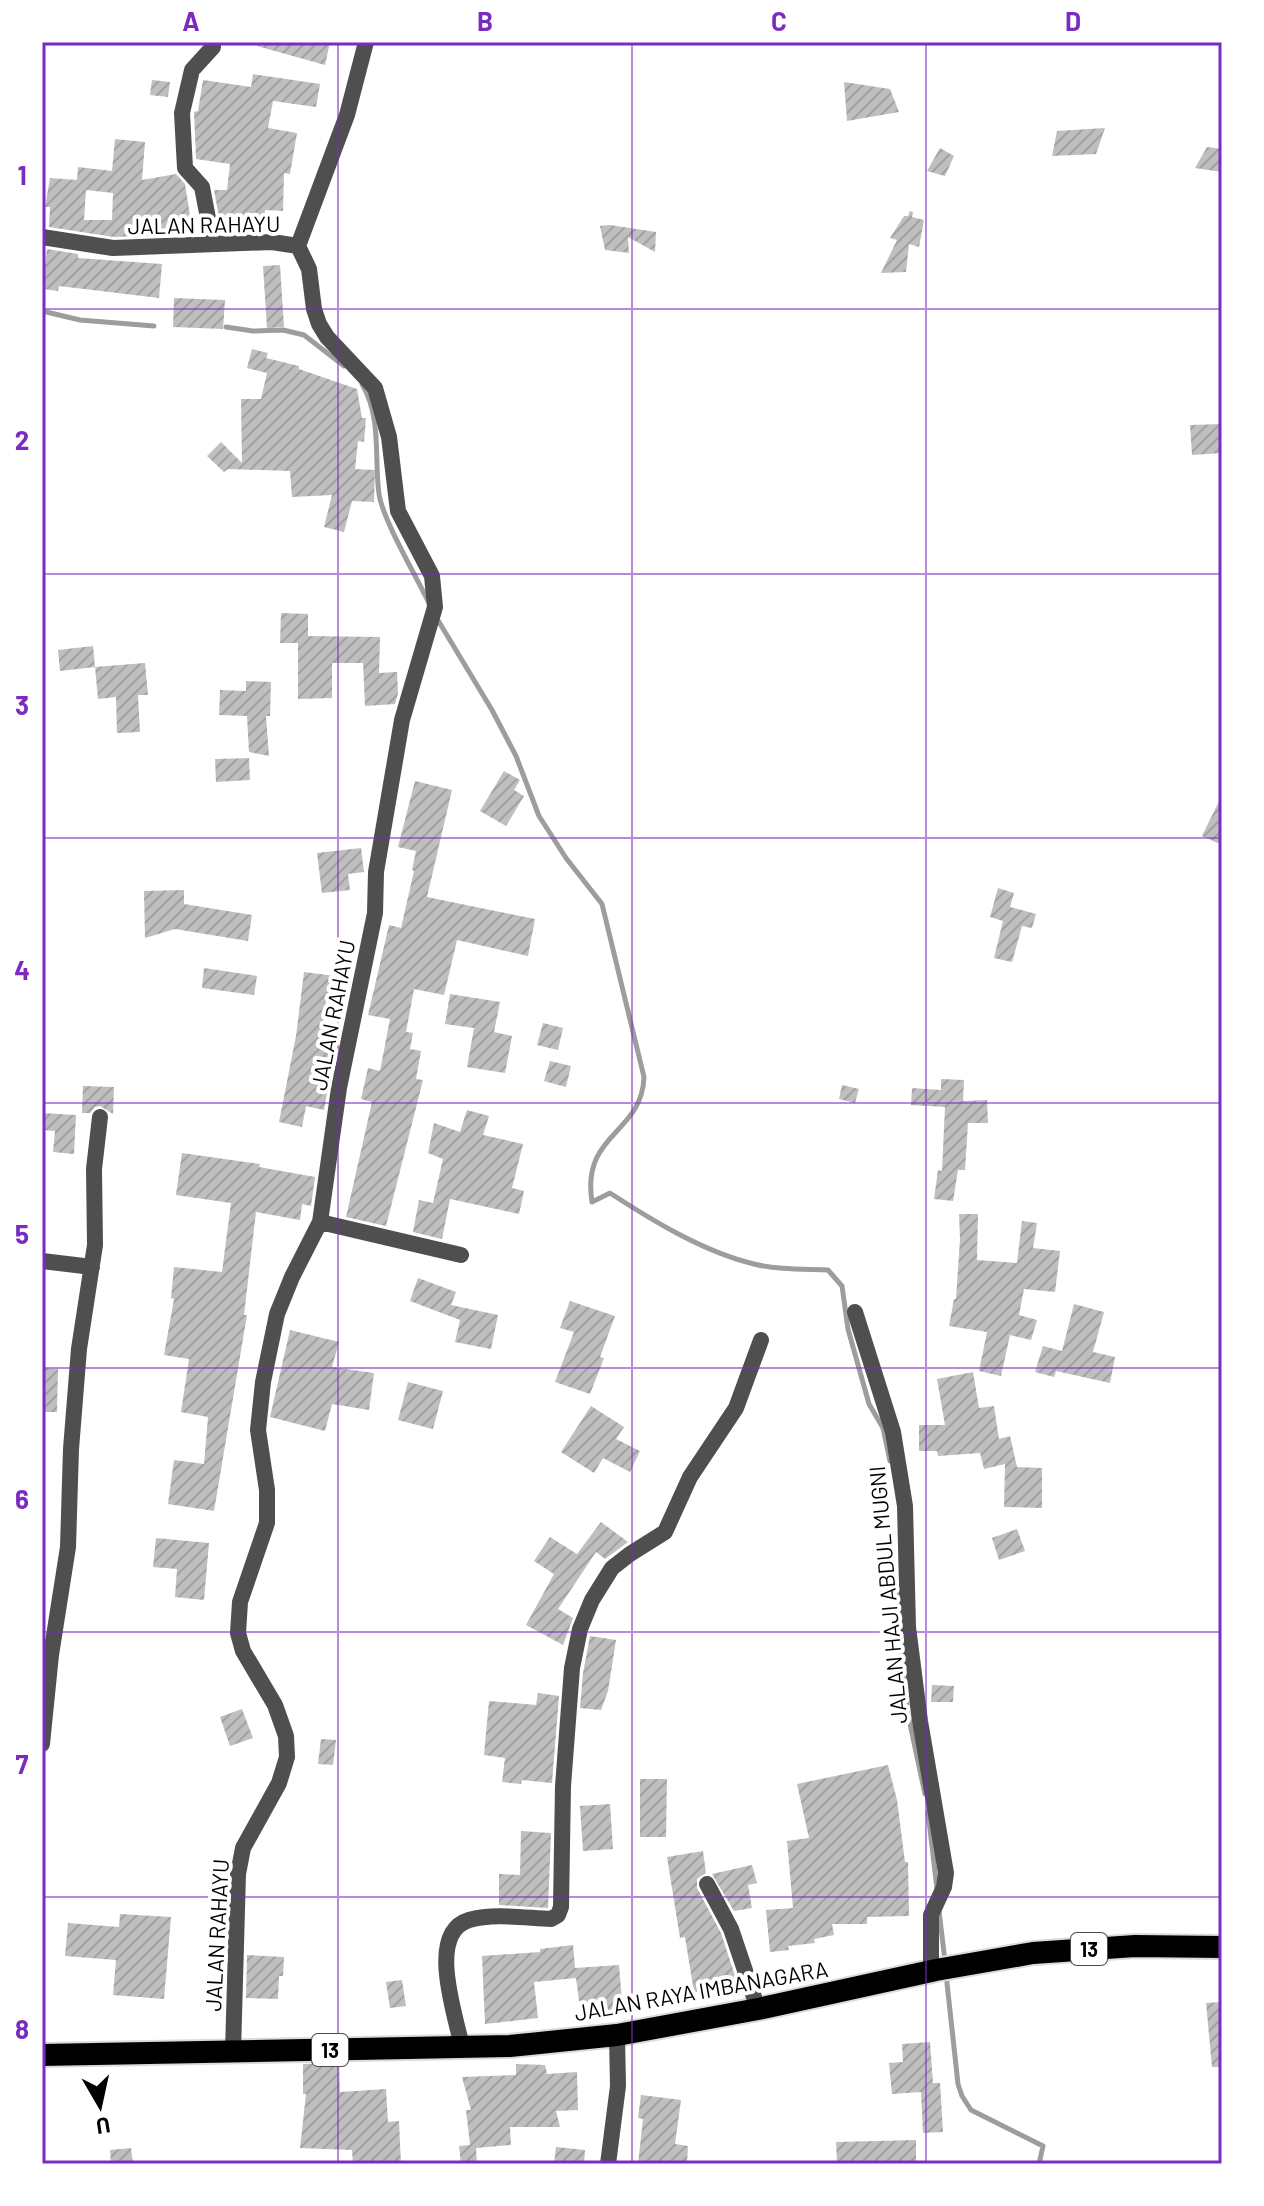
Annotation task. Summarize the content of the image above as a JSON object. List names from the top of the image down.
{
  "streets": {
    "highway": ["13", "JALAN RAYA IMBANAGARA"],
    "street": ["JALAN RAHAYU", "JALAN HAJI ABDUL MUGNI"]
  },
  "crossings": [
    ["JALAN RAHAYU", "JALAN RAYA IMBANAGARA"],
    ["JALAN HAJI ABDUL MUGNI", "JALAN RAYA IMBANAGARA"]
  ],
  "north": "bottom",
  "grid": {
    "columns": [
      "A",
      "B",
      "C",
      "D"
    ],
    "rows": [
      "1",
      "2",
      "3",
      "4",
      "5",
      "6",
      "7",
      "8"
    ]
  }
}
